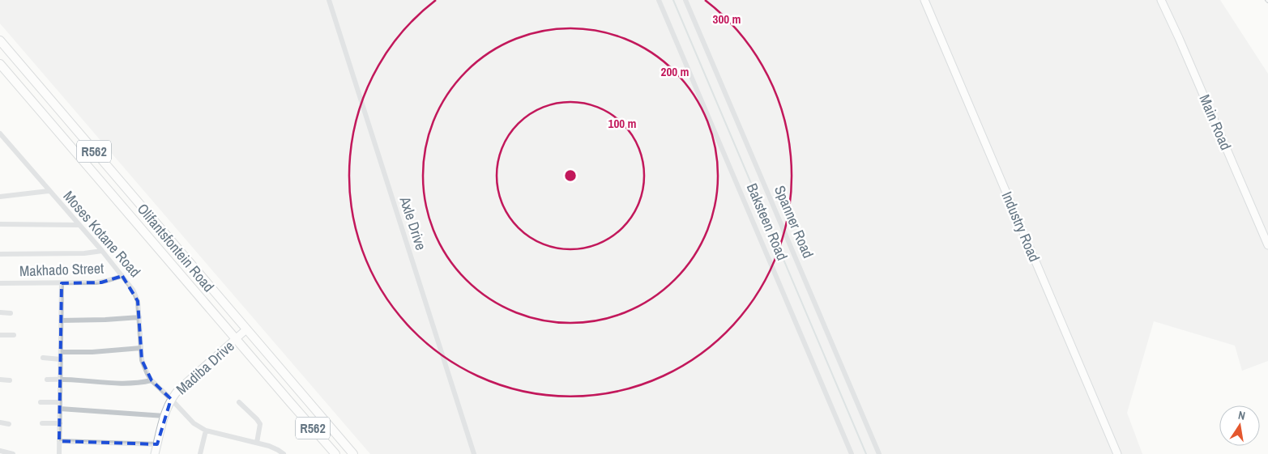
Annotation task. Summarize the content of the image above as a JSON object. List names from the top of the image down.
{
  "streets": {
    "main road": ["R562", "Olifantsfontein Road"],
    "street": [
      "Main Road",
      "Baksteen Road",
      "Spanner Road",
      "Axle Drive",
      "Industry Road",
      "Moses Kotane Road",
      "Makhado Street",
      "Madiba Drive"
    ]
  },
  "crossings": [
    ["Moses Kotane Road", "Makhado Street"],
    ["Moses Kotane Road", "Madiba Drive"],
    ["Olifantsfontein Road", "Madiba Drive"]
  ],
  "north": "top",
  "rings": ["300 m", "200 m", "100 m"]
}
